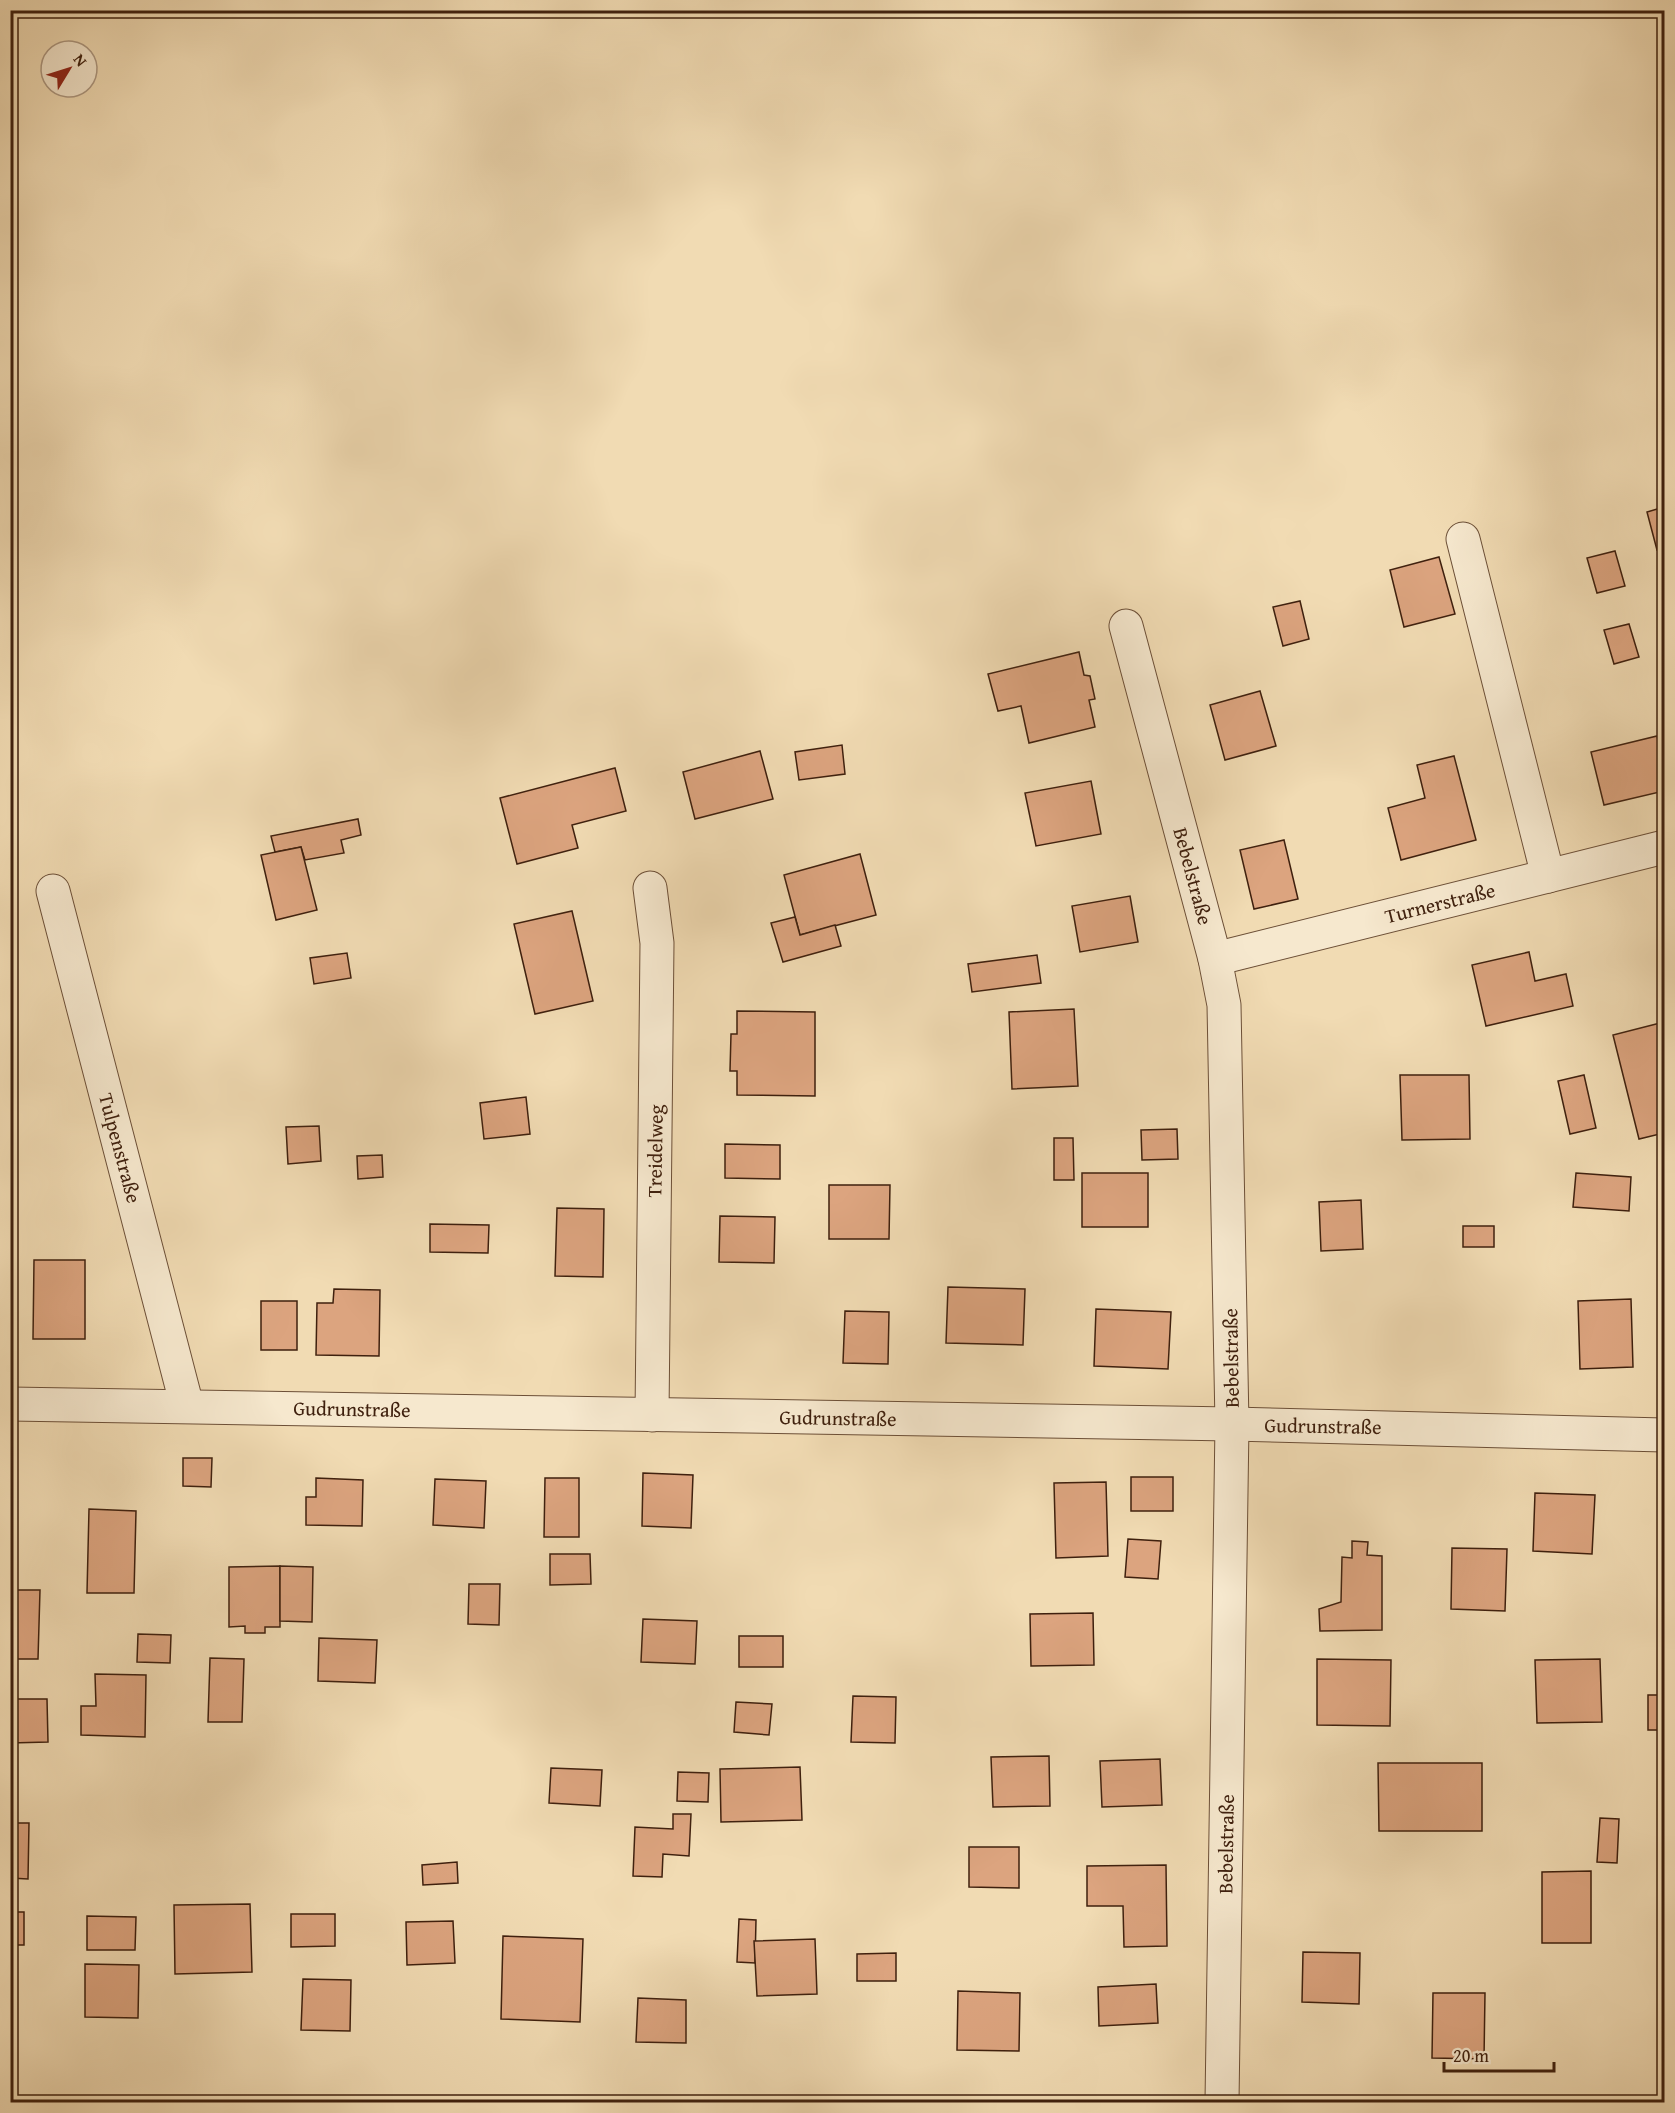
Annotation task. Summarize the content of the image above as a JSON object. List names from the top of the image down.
{
  "streets": {
    "street": [
      "Bebelstraße",
      "Turnerstraße",
      "Tulpenstraße",
      "Treidelweg",
      "Gudrunstraße"
    ]
  },
  "crossings": [
    ["Bebelstraße", "Turnerstraße"],
    ["Bebelstraße", "Gudrunstraße"],
    ["Tulpenstraße", "Gudrunstraße"],
    ["Treidelweg", "Gudrunstraße"]
  ],
  "scale_bar": "20 m",
  "north": "top right"
}
